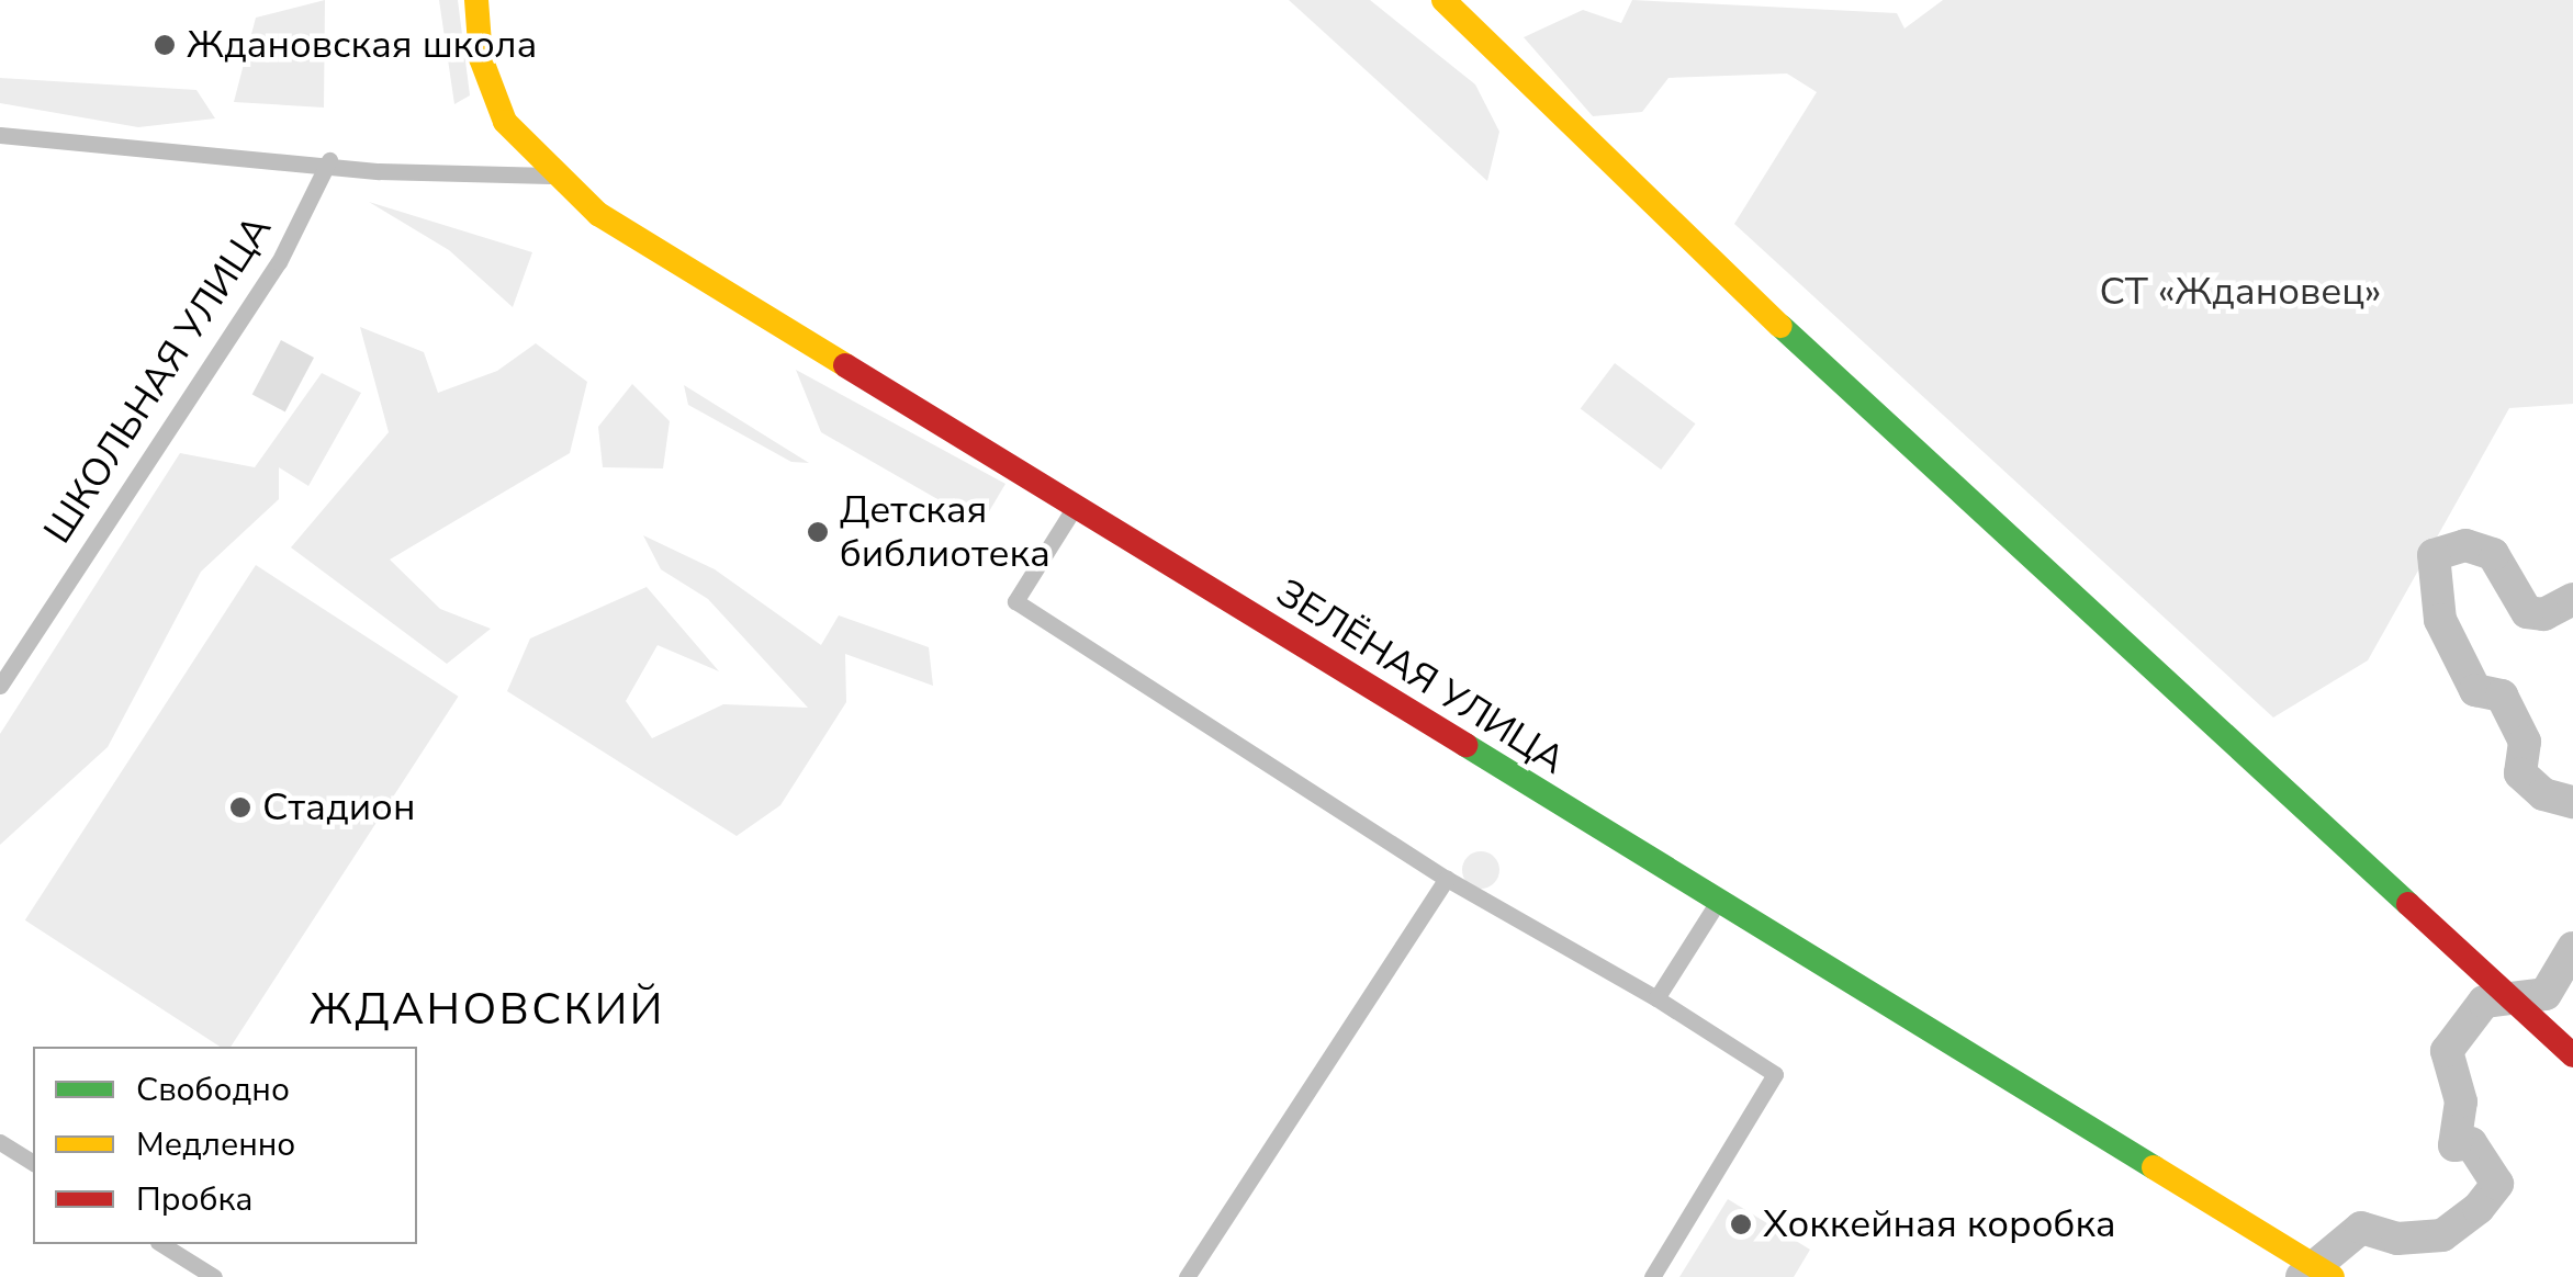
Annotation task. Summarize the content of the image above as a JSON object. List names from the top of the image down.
{
  "streets": {
    "street": ["ШКОЛЬНАЯ УЛИЦА", "ЗЕЛЁНАЯ УЛИЦА"]
  },
  "districts": ["ЖДАНОВСКИЙ"],
  "parks": ["СТ «Ждановец»"],
  "places": [
    "Ждановская школа",
    "Детская библиотека",
    "Стадион",
    "Хоккейная коробка"
  ],
  "legend": ["Свободно", "Медленно", "Пробка"]
}
